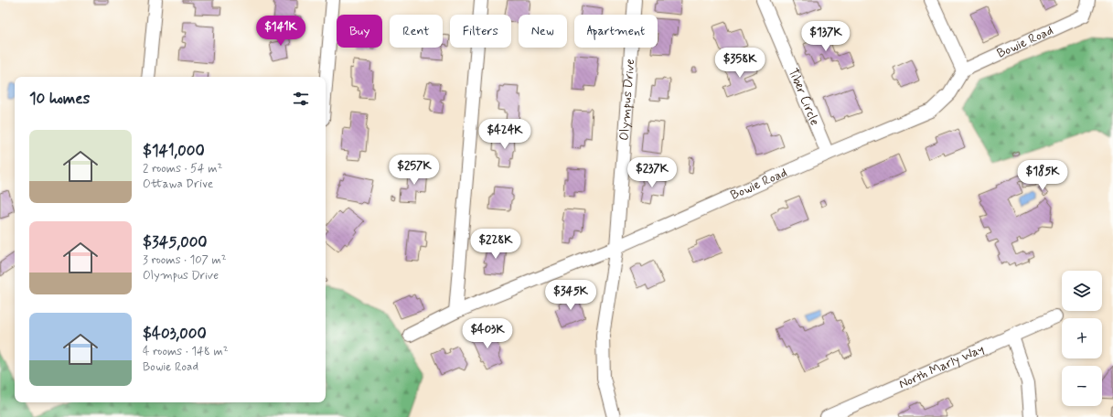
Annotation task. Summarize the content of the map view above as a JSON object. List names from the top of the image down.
{
  "streets": {
    "street": [
      "Bowie Road",
      "Tiber Circle",
      "Olympus Drive",
      "North Marly Way"
    ]
  },
  "crossings": [
    ["Bowie Road", "Tiber Circle"],
    ["Bowie Road", "Olympus Drive"]
  ],
  "page": {
    "chip": [
      "Buy",
      "Rent",
      "Filters",
      "New",
      "Apartment"
    ],
    "price": [
      "$141K",
      "$137K",
      "$358K",
      "$424K",
      "$257K",
      "$237K",
      "$185K",
      "$228K",
      "$345K",
      "$403K"
    ],
    "heading": "10 homes",
    "list": [
      {
        "name": "$141,000",
        "note": "2 rooms · 54 m² · Ottawa Drive"
      },
      {
        "name": "$345,000",
        "note": "3 rooms · 107 m² · Olympus Drive"
      },
      {
        "name": "$403,000",
        "note": "4 rooms · 148 m² · Bowie Road"
      }
    ],
    "map_buttons": ["+", "−"]
  }
}
